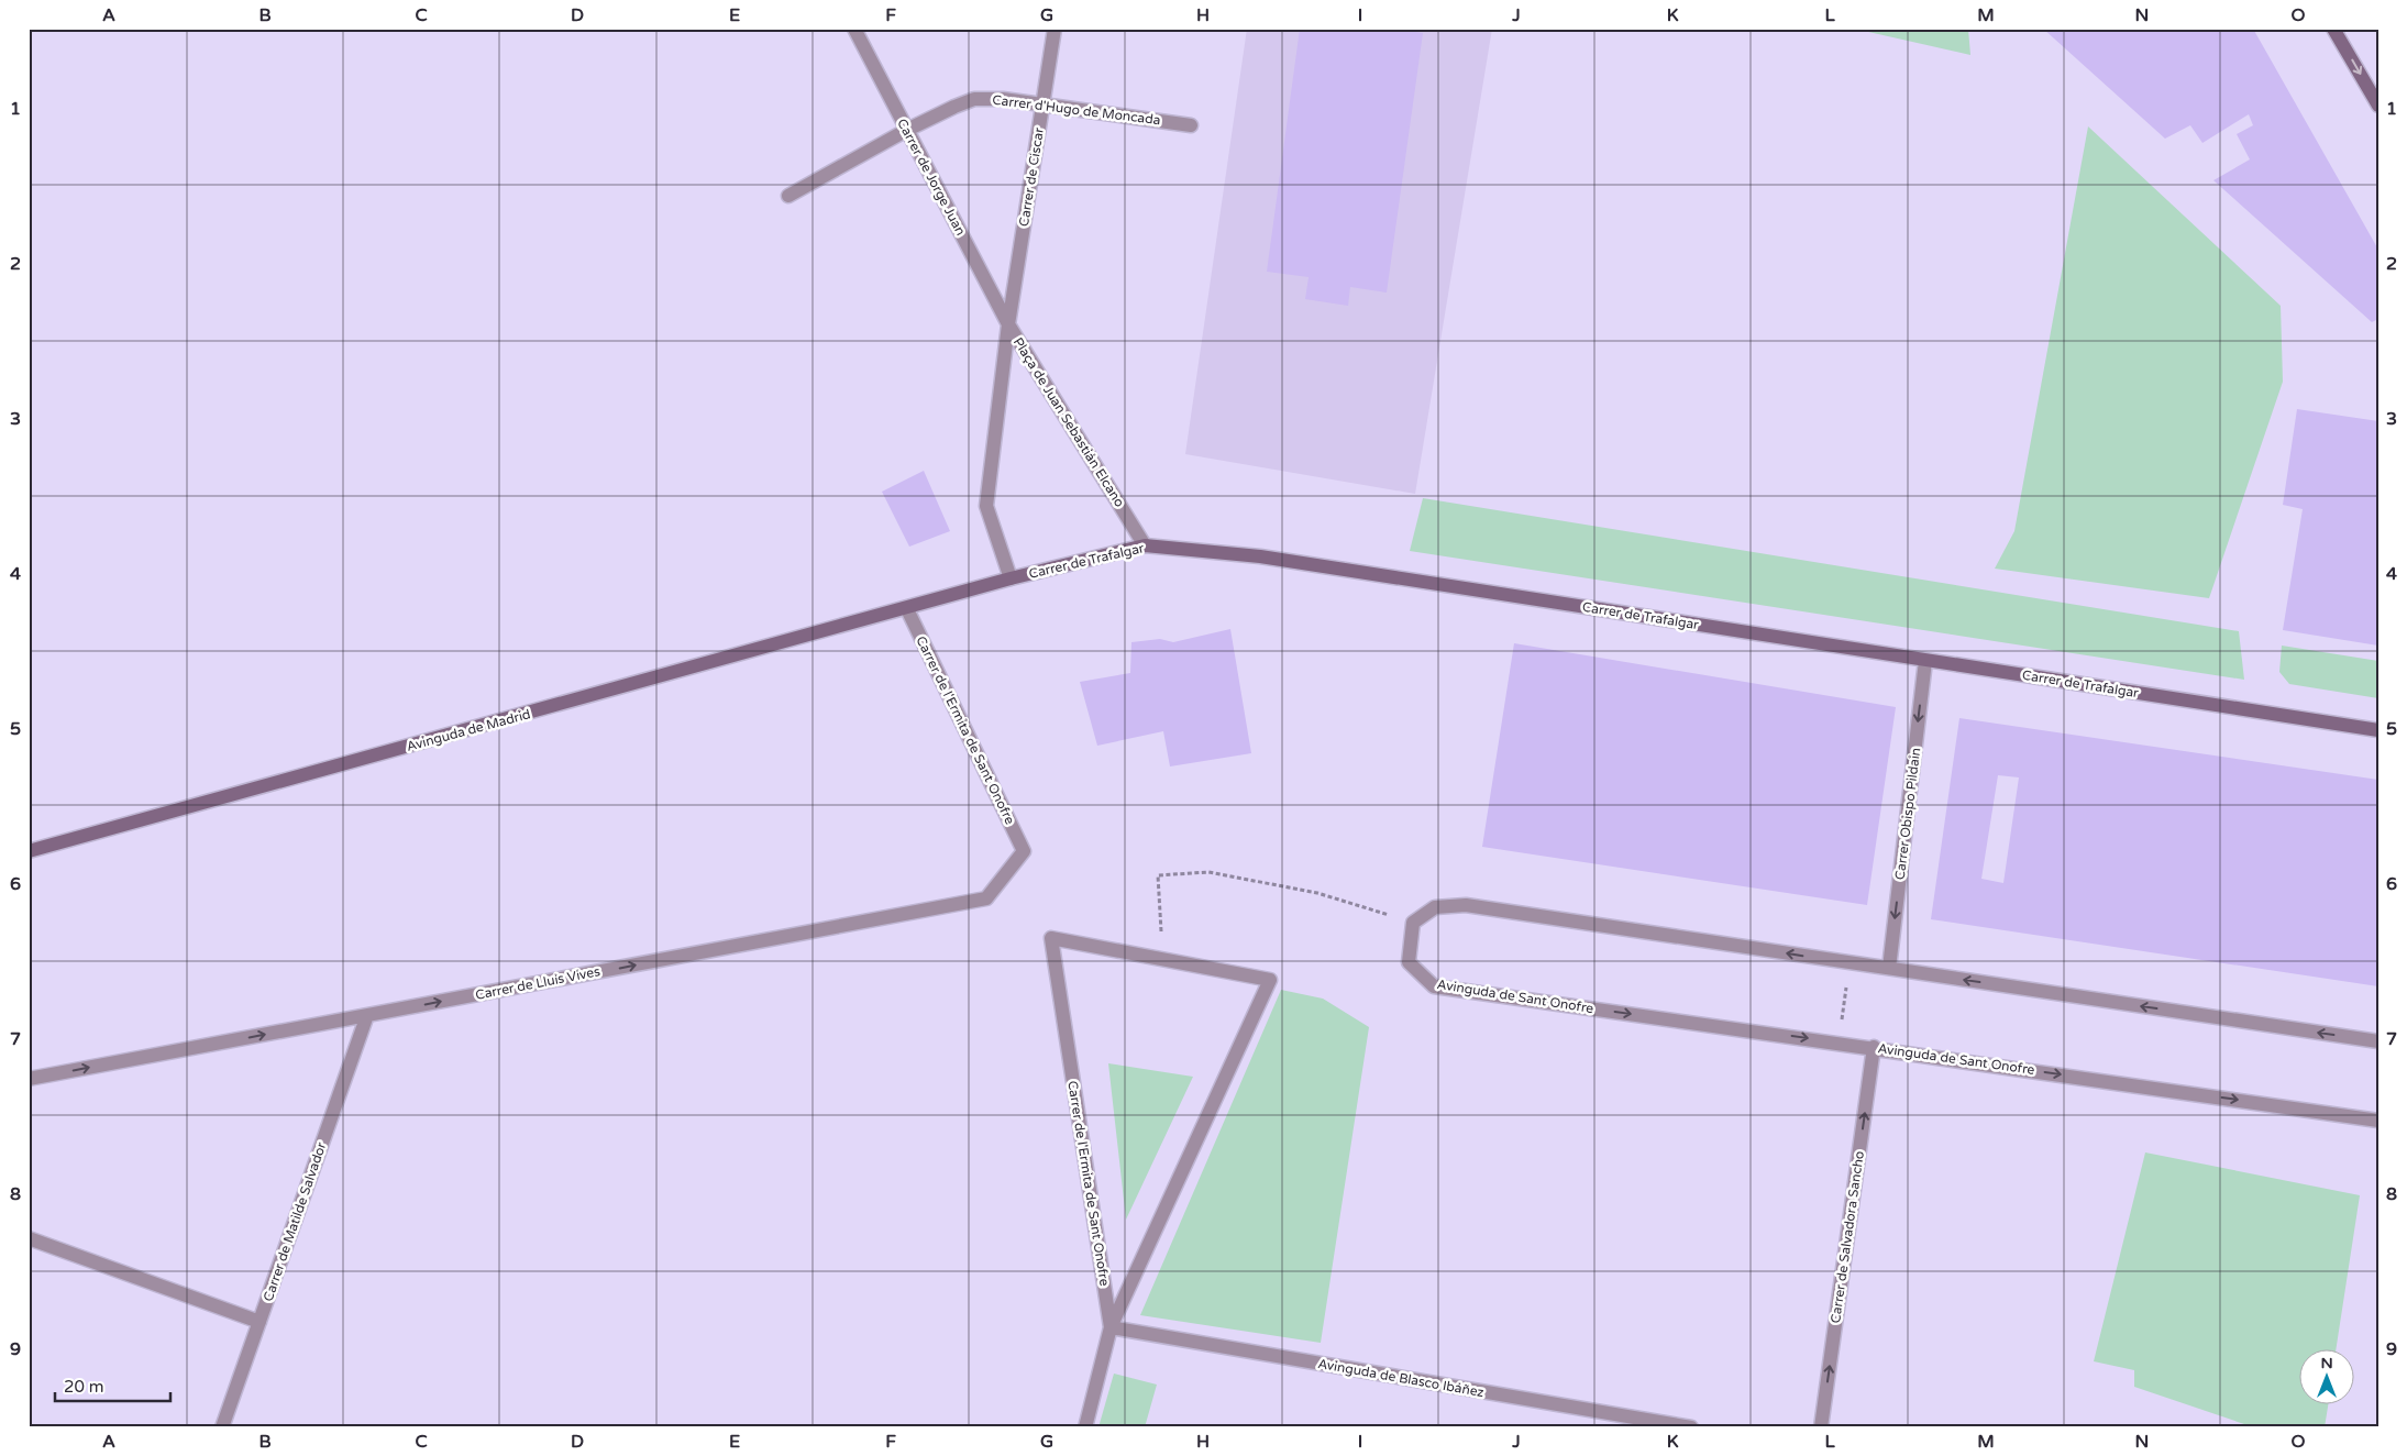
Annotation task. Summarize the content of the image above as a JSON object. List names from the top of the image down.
{
  "streets": {
    "street": [
      "Carrer d'Hugo de Moncada",
      "Carrer de Jorge Juan",
      "Carrer de Ciscar",
      "Plaça de Juan Sebastián Elcano",
      "Carrer de Trafalgar",
      "Avinguda de Madrid",
      "Carrer de l'Ermita de Sant Onofre",
      "Carrer Obispo Pildain",
      "Carrer de Lluís Vives",
      "Avinguda de Sant Onofre",
      "Carrer de Matilde Salvador",
      "Carrer de Salvadora Sancho",
      "Avinguda de Blasco Ibáñez"
    ]
  },
  "crossings": [
    ["Carrer d'Hugo de Moncada", "Carrer de Jorge Juan"],
    ["Carrer d'Hugo de Moncada", "Carrer de Ciscar"],
    ["Carrer de Jorge Juan", "Carrer de Ciscar"],
    ["Carrer de Jorge Juan", "Plaça de Juan Sebastián Elcano"],
    ["Carrer de Ciscar", "Plaça de Juan Sebastián Elcano"],
    ["Plaça de Juan Sebastián Elcano", "Carrer de Trafalgar"],
    ["Carrer de Trafalgar", "Avinguda de Madrid"],
    ["Carrer de Trafalgar", "Carrer de l'Ermita de Sant Onofre"],
    ["Carrer de Trafalgar", "Carrer Obispo Pildain"],
    ["Avinguda de Madrid", "Carrer de l'Ermita de Sant Onofre"],
    ["Carrer de l'Ermita de Sant Onofre", "Carrer de Lluís Vives"],
    ["Carrer de l'Ermita de Sant Onofre", "Avinguda de Blasco Ibáñez"],
    ["Carrer de Lluís Vives", "Carrer de Matilde Salvador"],
    ["Avinguda de Sant Onofre", "Carrer de Salvadora Sancho"]
  ],
  "one_way": ["Carrer Obispo Pildain", "Carrer de Lluís Vives", "Carrer de Salvadora Sancho"],
  "scale_bar": "20 m",
  "north": "top",
  "grid": {
    "columns": [
      "A",
      "B",
      "C",
      "D",
      "E",
      "F",
      "G",
      "H",
      "I",
      "J",
      "K",
      "L",
      "M",
      "N",
      "O"
    ],
    "rows": [
      "1",
      "2",
      "3",
      "4",
      "5",
      "6",
      "7",
      "8",
      "9"
    ]
  }
}
